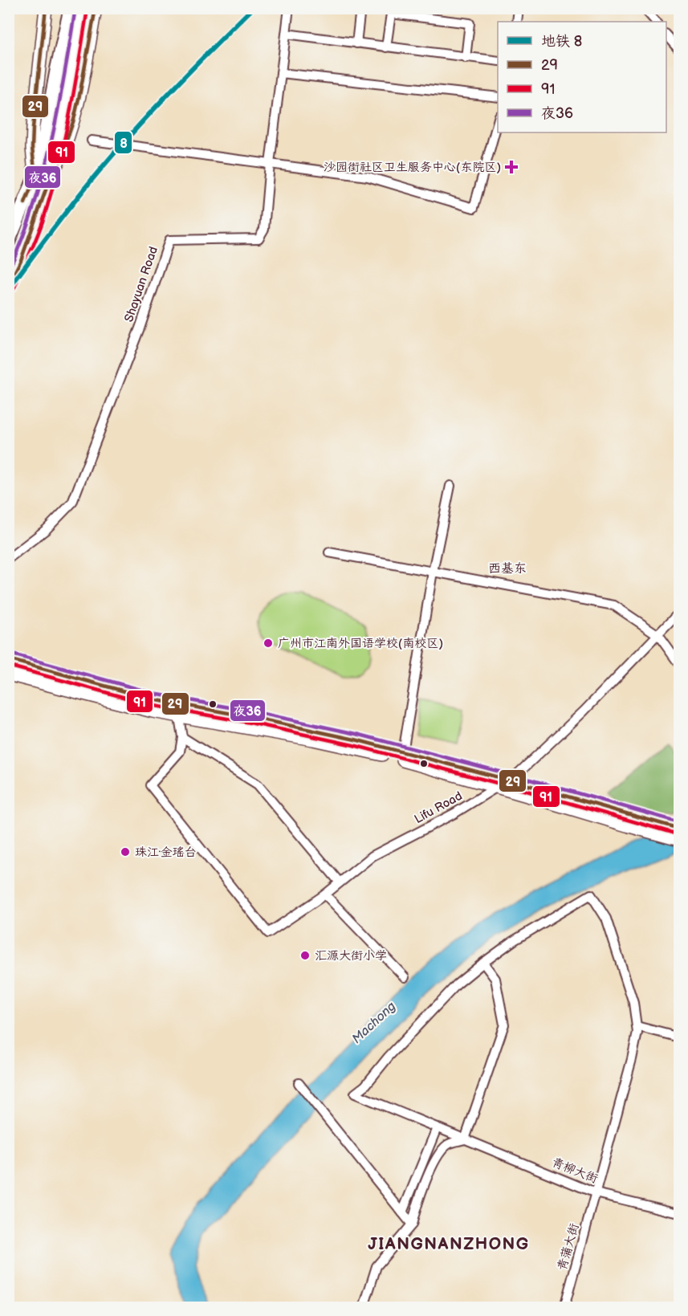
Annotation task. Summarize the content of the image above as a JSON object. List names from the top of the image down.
{
  "streets": {
    "street": [
      "Shayuan Road",
      "Lifu Road",
      "青柳大街",
      "青蒲大街"
    ]
  },
  "crossings": [
    ["青柳大街", "青蒲大街"]
  ],
  "districts": ["西基东", "JIANGNANZHONG"],
  "water": ["Machong"],
  "places": {
    "health": ["沙园街社区卫生服务中心(东院区)"],
    "other": ["广州市江南外国语学校(南校区)", "珠江·金瑶台", "汇源大街小学"]
  },
  "lines": [
    "metro line 8",
    "transit line 29",
    "transit line 夜36",
    "transit line 91"
  ],
  "legend": [
    "地铁 8",
    "29",
    "91",
    "夜36"
  ]
}
